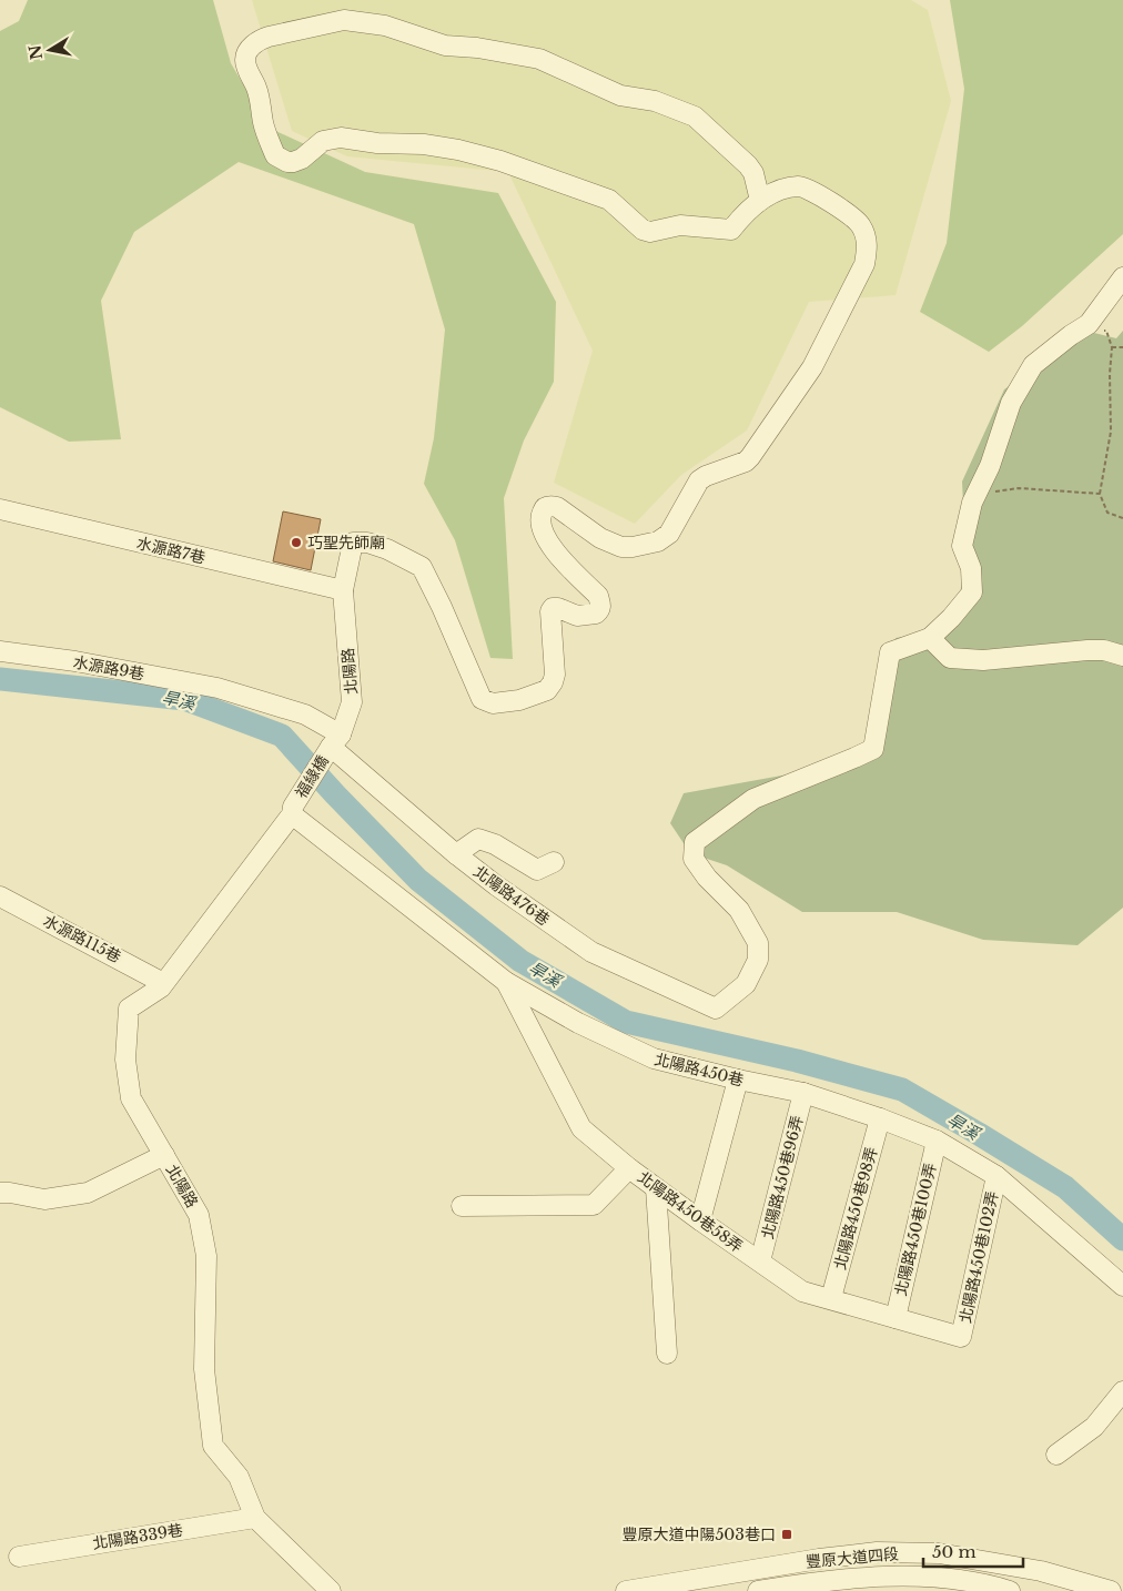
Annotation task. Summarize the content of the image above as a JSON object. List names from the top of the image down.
{
  "streets": {
    "street": [
      "水源路7巷",
      "水源路9巷",
      "北陽路",
      "福緣橋",
      "北陽路476巷",
      "水源路115巷",
      "北陽路450巷",
      "北陽路450巷96弄",
      "北陽路450巷98弄",
      "北陽路450巷58弄",
      "北陽路450巷100弄",
      "北陽路450巷102弄",
      "北陽路339巷",
      "豐原大道四段"
    ]
  },
  "crossings": [
    ["水源路7巷", "北陽路"],
    ["水源路9巷", "北陽路"],
    ["水源路9巷", "福緣橋"],
    ["水源路9巷", "北陽路476巷"],
    ["北陽路", "福緣橋"],
    ["北陽路", "北陽路476巷"],
    ["北陽路", "水源路115巷"],
    ["北陽路", "北陽路450巷"],
    ["北陽路", "北陽路339巷"],
    ["福緣橋", "北陽路476巷"],
    ["福緣橋", "北陽路450巷"],
    ["北陽路450巷", "北陽路450巷96弄"],
    ["北陽路450巷", "北陽路450巷98弄"],
    ["北陽路450巷", "北陽路450巷58弄"],
    ["北陽路450巷", "北陽路450巷100弄"],
    ["北陽路450巷", "北陽路450巷102弄"],
    ["北陽路450巷96弄", "北陽路450巷58弄"],
    ["北陽路450巷98弄", "北陽路450巷58弄"],
    ["北陽路450巷58弄", "北陽路450巷100弄"],
    ["北陽路450巷58弄", "北陽路450巷102弄"]
  ],
  "water": ["旱溪"],
  "places": {
    "other": ["巧聖先師廟"],
    "transit": ["豐原大道中陽503巷口"]
  },
  "scale_bar": "50 m",
  "north": "left"
}
